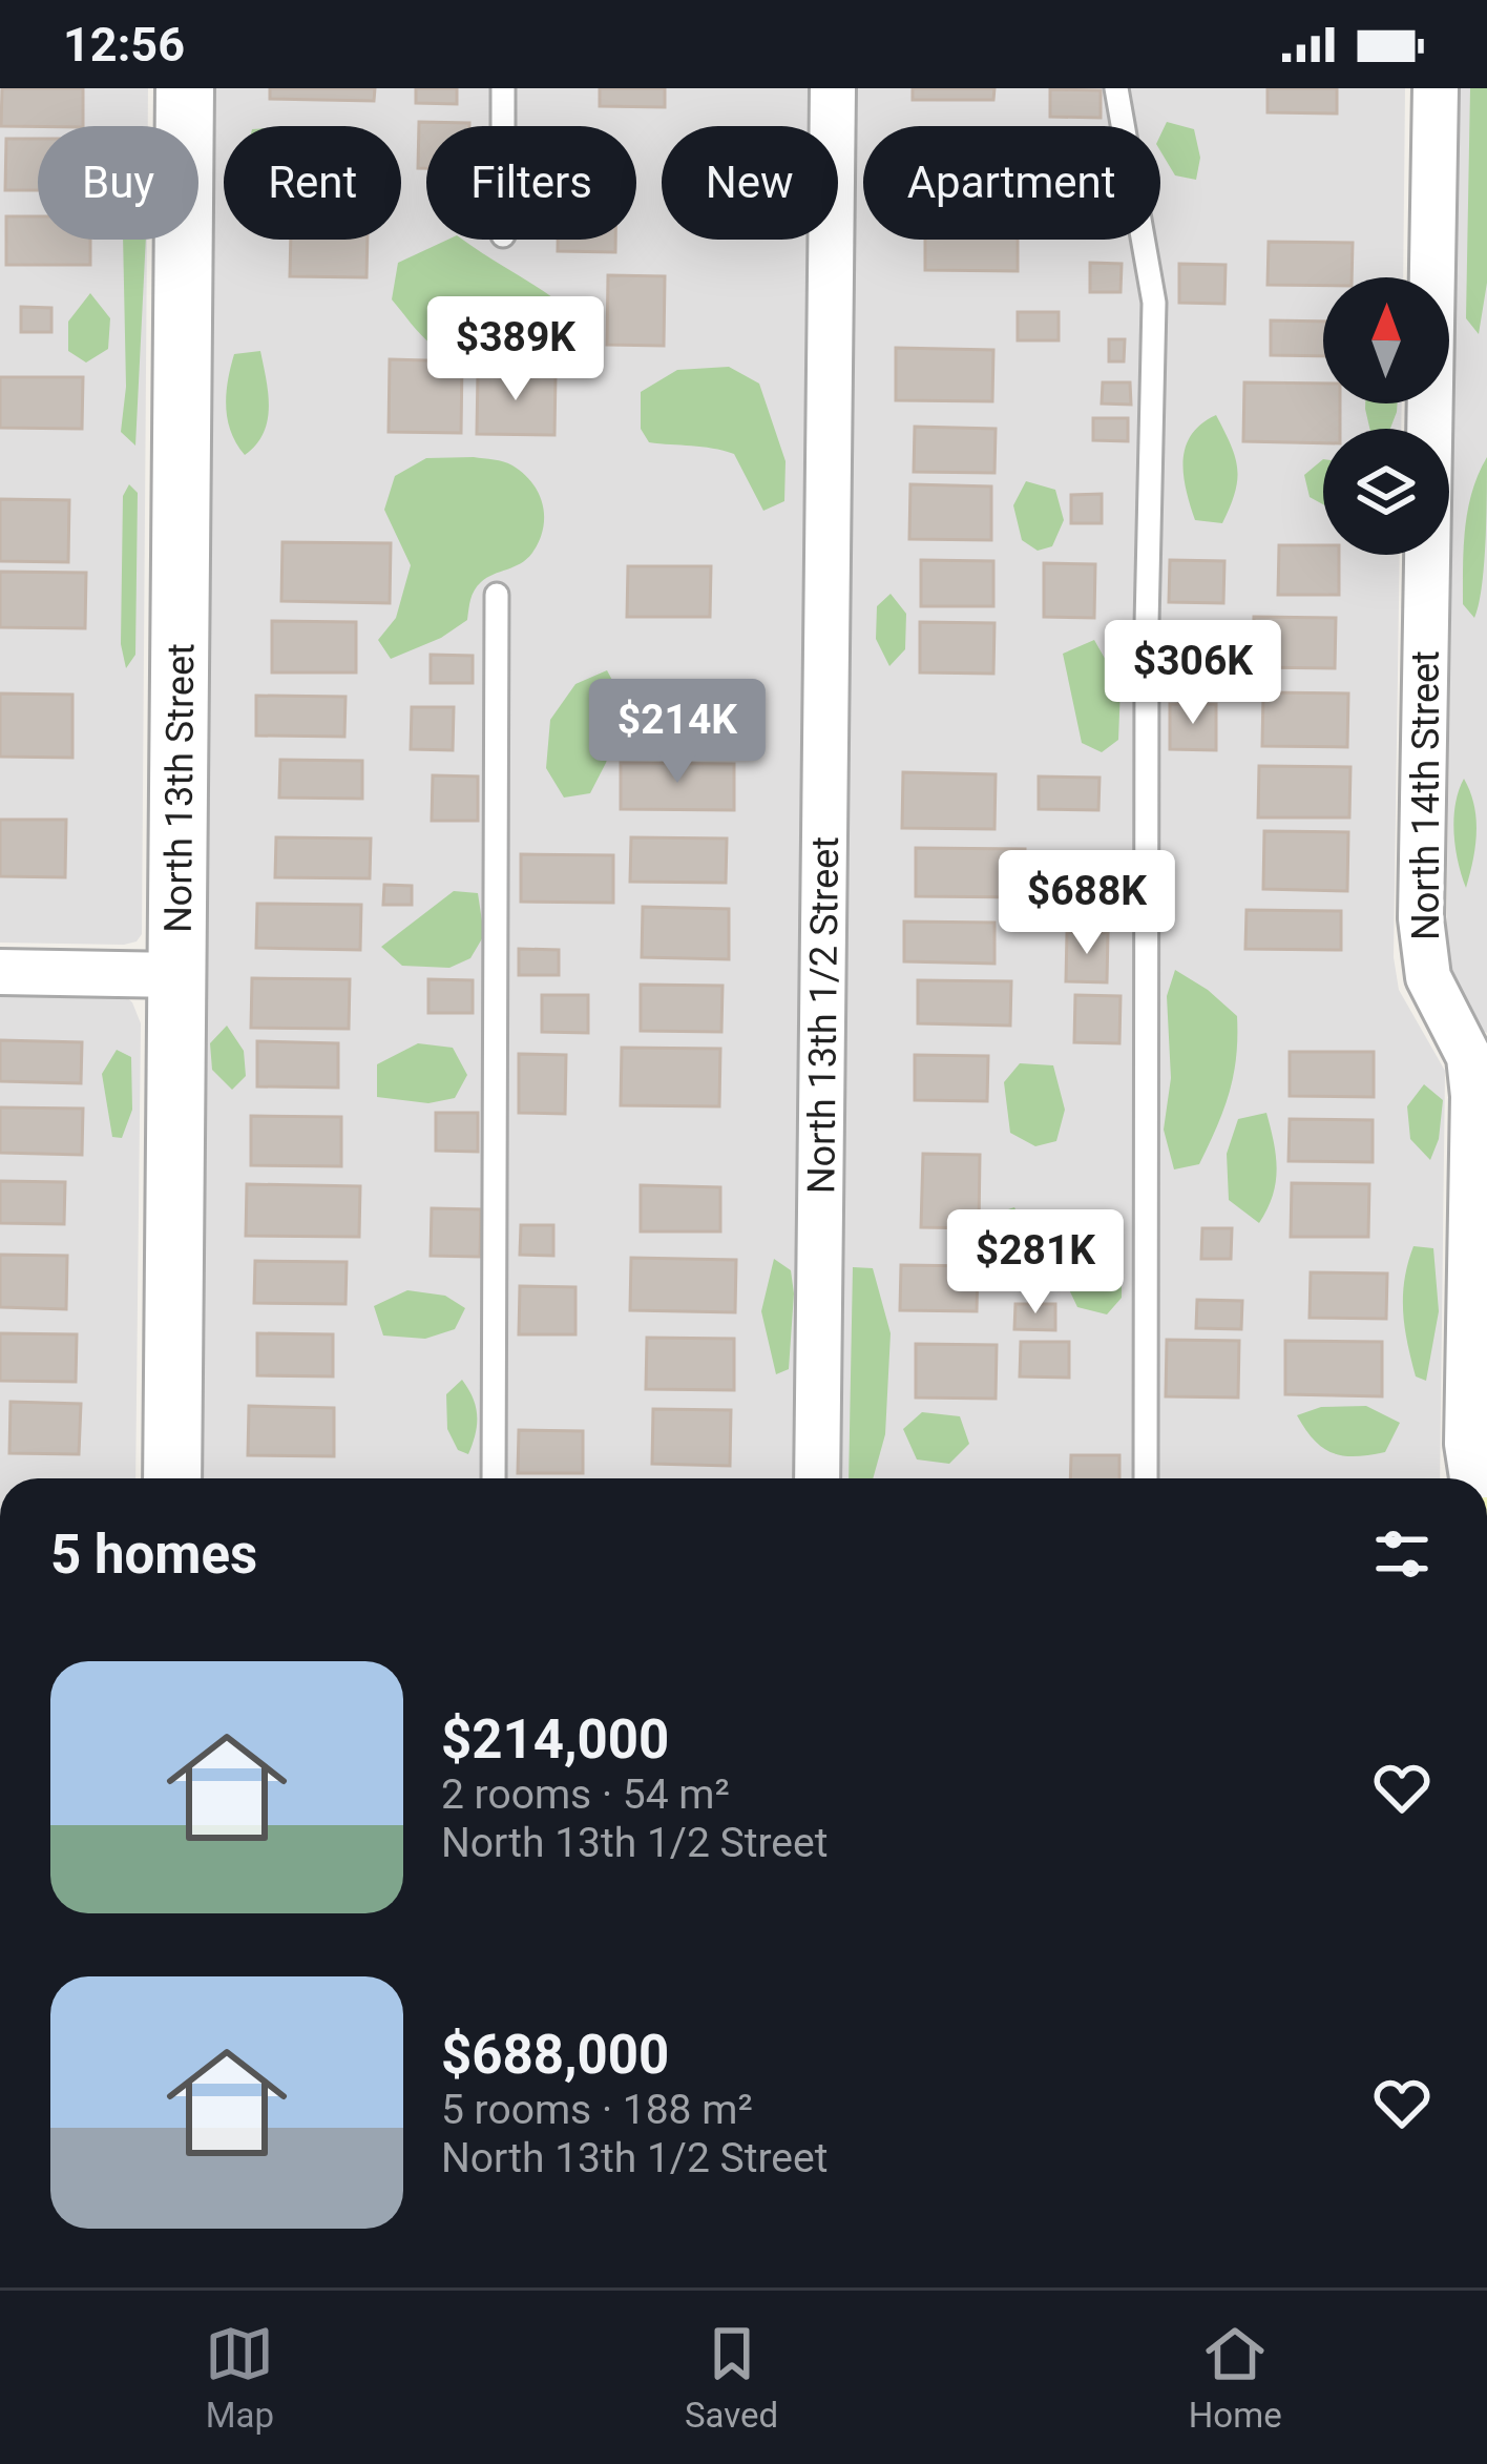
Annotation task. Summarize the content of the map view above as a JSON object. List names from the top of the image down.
{
  "streets": {
    "street": ["North 13th Street", "North 14th Street", "North 13th 1/2 Street"]
  },
  "north": "top",
  "page": {
    "status": "12:56",
    "chip": [
      "Buy",
      "Rent",
      "Filters",
      "New",
      "Apartment"
    ],
    "price": [
      "$389K",
      "$306K",
      "$214K",
      "$688K",
      "$281K"
    ],
    "heading": "5 homes",
    "list": [
      {
        "name": "$214,000",
        "note": "2 rooms · 54 m² · North 13th 1/2 Street"
      },
      {
        "name": "$688,000",
        "note": "5 rooms · 188 m² · North 13th 1/2 Street"
      }
    ],
    "tabs": ["Map", "Saved", "Home"]
  }
}
